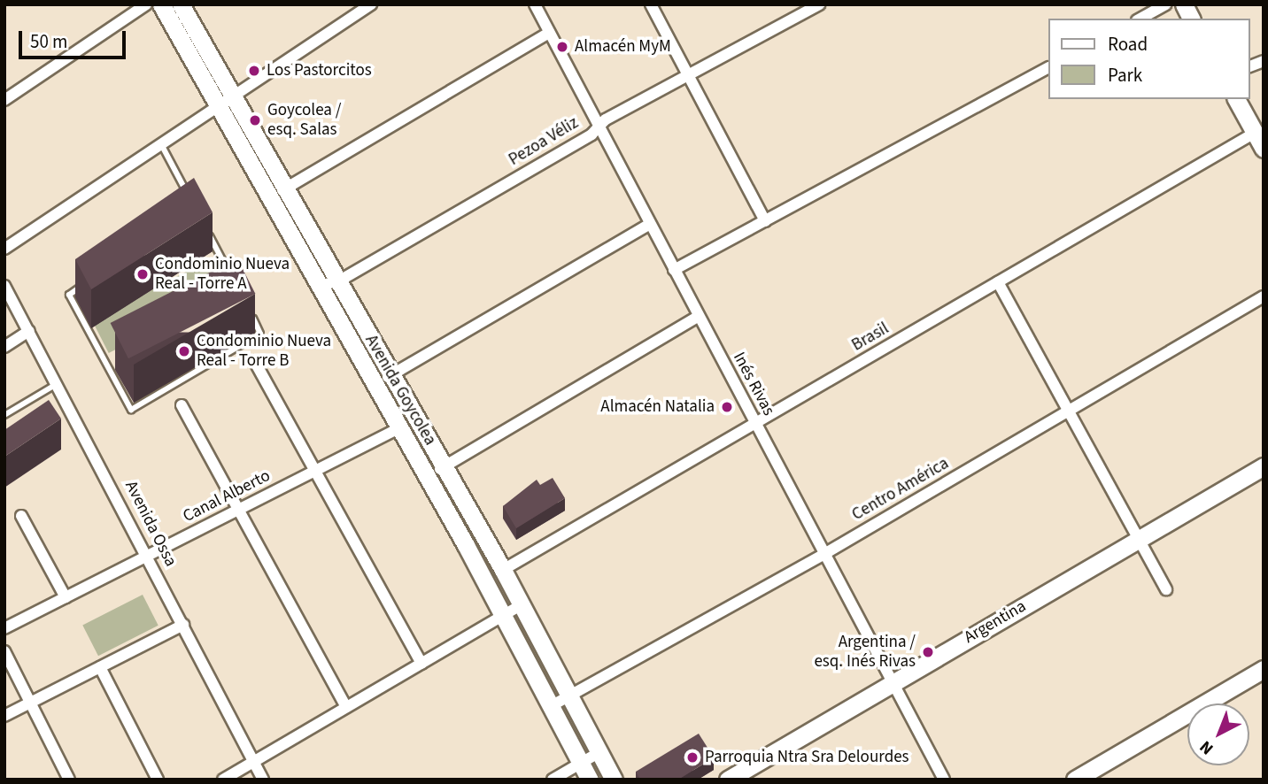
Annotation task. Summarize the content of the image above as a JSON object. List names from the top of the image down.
{
  "streets": {
    "street": [
      "Pezoa Véliz",
      "Brasil",
      "Inés Rivas",
      "Avenida Goycolea",
      "Centro América",
      "Canal Alberto",
      "Avenida Ossa",
      "Argentina"
    ]
  },
  "crossings": [
    ["Pezoa Véliz", "Inés Rivas"],
    ["Pezoa Véliz", "Avenida Goycolea"],
    ["Brasil", "Inés Rivas"],
    ["Brasil", "Avenida Goycolea"],
    ["Inés Rivas", "Centro América"],
    ["Inés Rivas", "Argentina"],
    ["Avenida Goycolea", "Centro América"],
    ["Avenida Goycolea", "Canal Alberto"],
    ["Canal Alberto", "Avenida Ossa"]
  ],
  "places": [
    "Almacén MyM",
    "Los Pastorcitos",
    "Goycolea / esq. Salas",
    "Condominio Nueva Real - Torre A",
    "Condominio Nueva Real - Torre B",
    "Almacén Natalia",
    "Argentina / esq. Inés Rivas",
    "Parroquia Ntra Sra Delourdes"
  ],
  "legend": ["Road", "Park"],
  "scale_bar": "50 m",
  "north": "bottom left"
}
